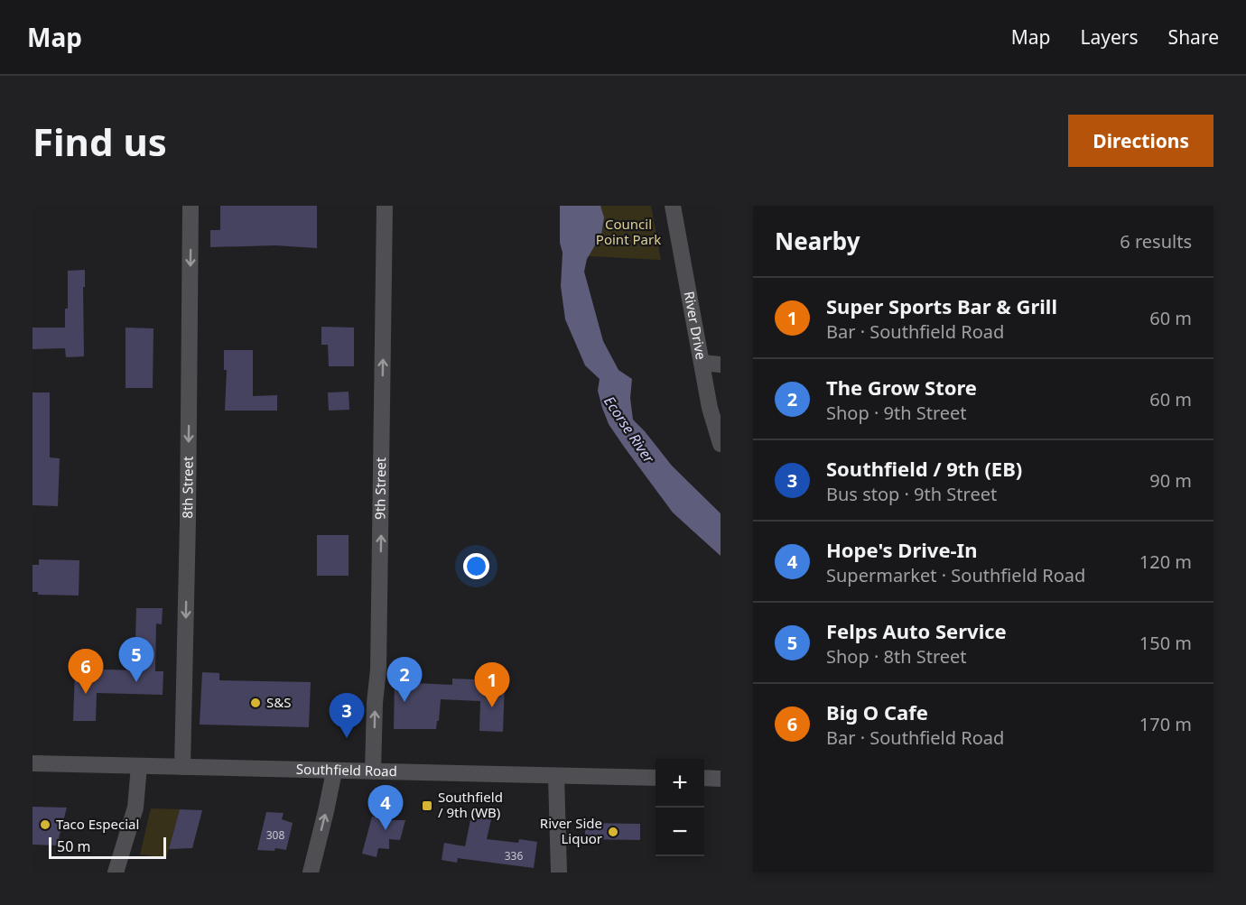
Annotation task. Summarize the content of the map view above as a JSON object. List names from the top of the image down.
{
  "streets": {
    "street": [
      "River Drive",
      "8th Street",
      "9th Street",
      "Southfield Road"
    ]
  },
  "crossings": [
    ["8th Street", "Southfield Road"],
    ["9th Street", "Southfield Road"]
  ],
  "one_way": ["8th Street", "9th Street"],
  "water": ["Ecorse River"],
  "parks": ["Council Point Park"],
  "places": {
    "other": ["S&S", "Taco Especial", "River Side Liquor"],
    "transit": ["Southfield / 9th (WB)"]
  },
  "house_numbers": ["308", "336"],
  "scale_bar": "50 m",
  "page": {
    "header": "Map",
    "nav": ["Map", "Layers", "Share"],
    "buttons": "Directions",
    "title": "Find us",
    "heading": ["Nearby", "6 results"],
    "list": [
      {
        "mark": "1",
        "name": "Super Sports Bar & Grill",
        "note": "Bar · Southfield Road",
        "value": "60 m"
      },
      {
        "mark": "2",
        "name": "The Grow Store",
        "note": "Shop · 9th Street",
        "value": "60 m"
      },
      {
        "mark": "3",
        "name": "Southfield / 9th (EB)",
        "note": "Bus stop · 9th Street",
        "value": "90 m"
      },
      {
        "mark": "4",
        "name": "Hope's Drive-In",
        "note": "Supermarket · Southfield Road",
        "value": "120 m"
      },
      {
        "mark": "5",
        "name": "Felps Auto Service",
        "note": "Shop · 8th Street",
        "value": "150 m"
      },
      {
        "mark": "6",
        "name": "Big O Cafe",
        "note": "Bar · Southfield Road",
        "value": "170 m"
      }
    ],
    "pins": [
      "5",
      "6",
      "2",
      "1",
      "3",
      "4"
    ],
    "map_buttons": ["+", "−"],
    "scale": "50 m"
  }
}
